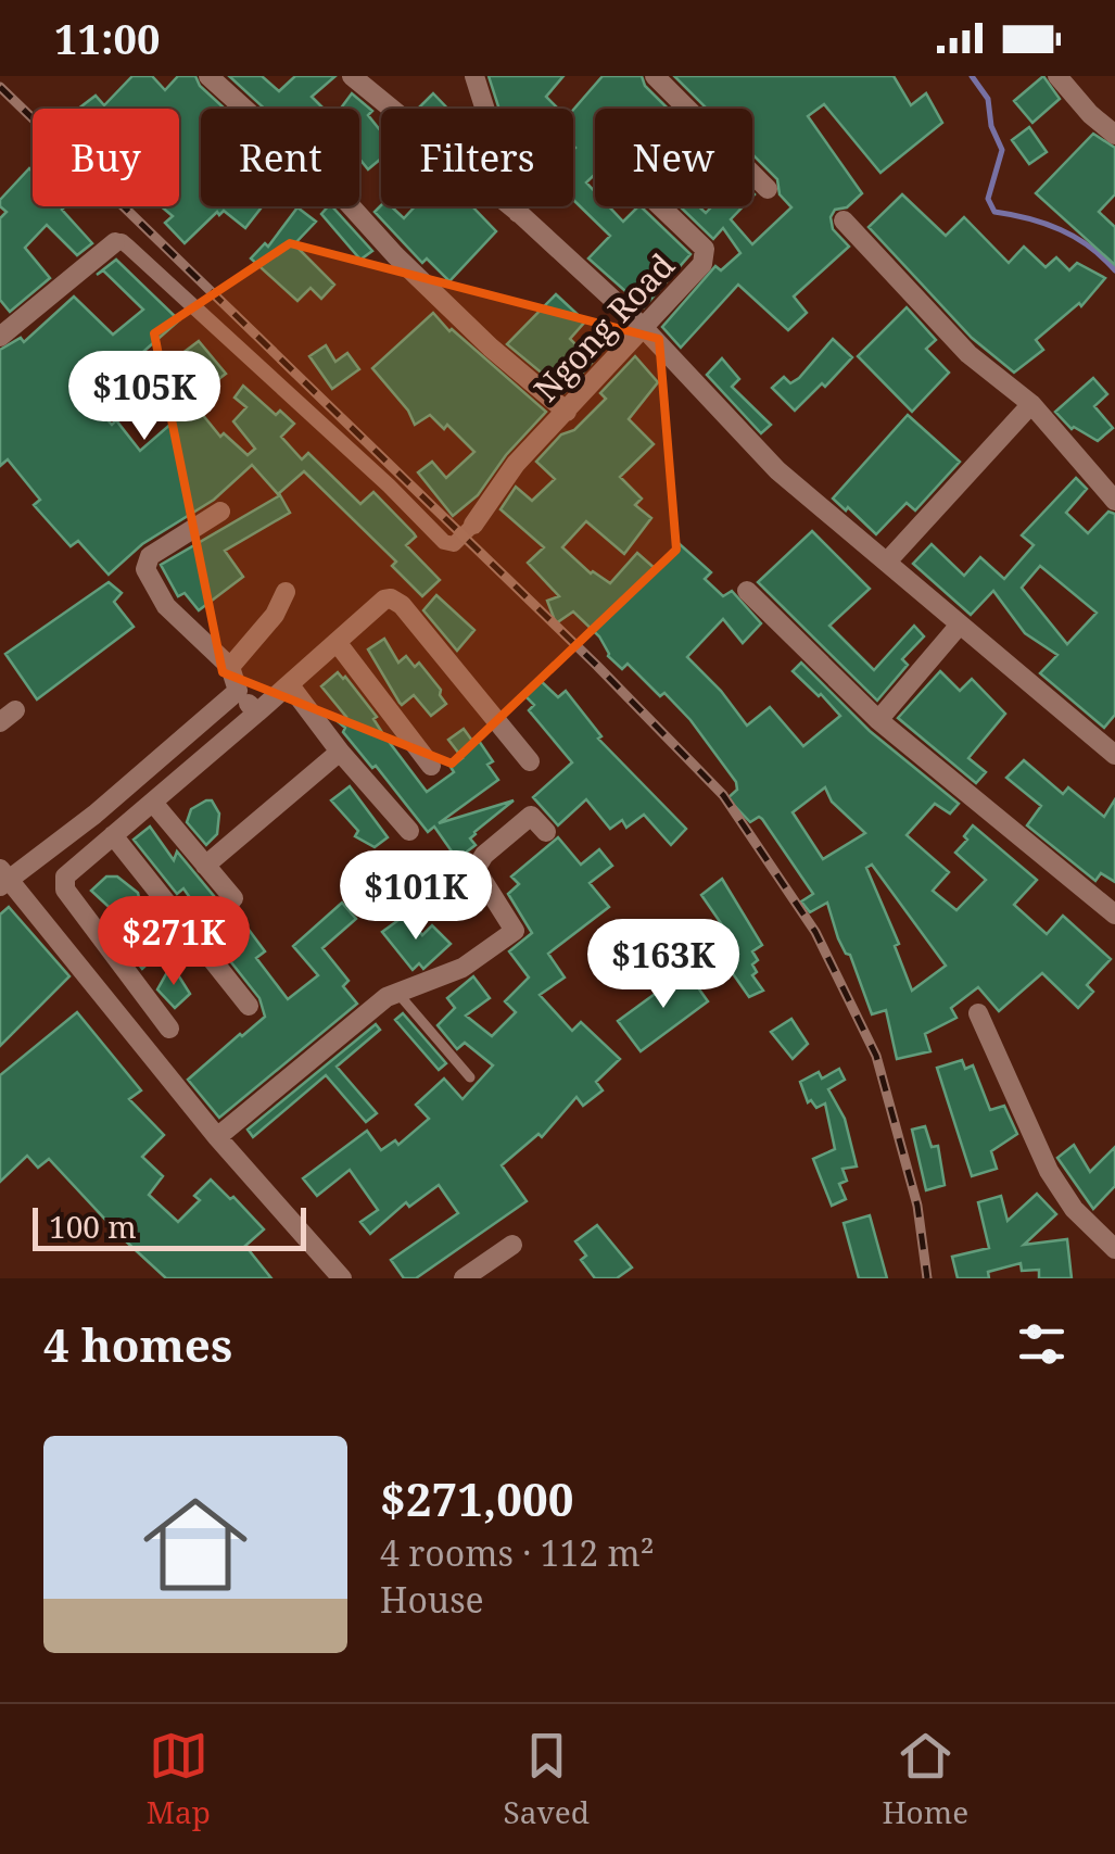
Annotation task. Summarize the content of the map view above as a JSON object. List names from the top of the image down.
{
  "streets": {
    "street": ["Ngong Road"]
  },
  "scale_bar": "100 m",
  "page": {
    "status": "11:00",
    "chip": [
      "Buy",
      "Rent",
      "Filters",
      "New"
    ],
    "price": [
      "$105K",
      "$101K",
      "$271K",
      "$163K"
    ],
    "scale": "100 m",
    "heading": "4 homes",
    "list": [
      {
        "name": "$271,000",
        "note": "4 rooms · 112 m² · House"
      }
    ],
    "tabs": ["Map", "Saved", "Home"]
  }
}
